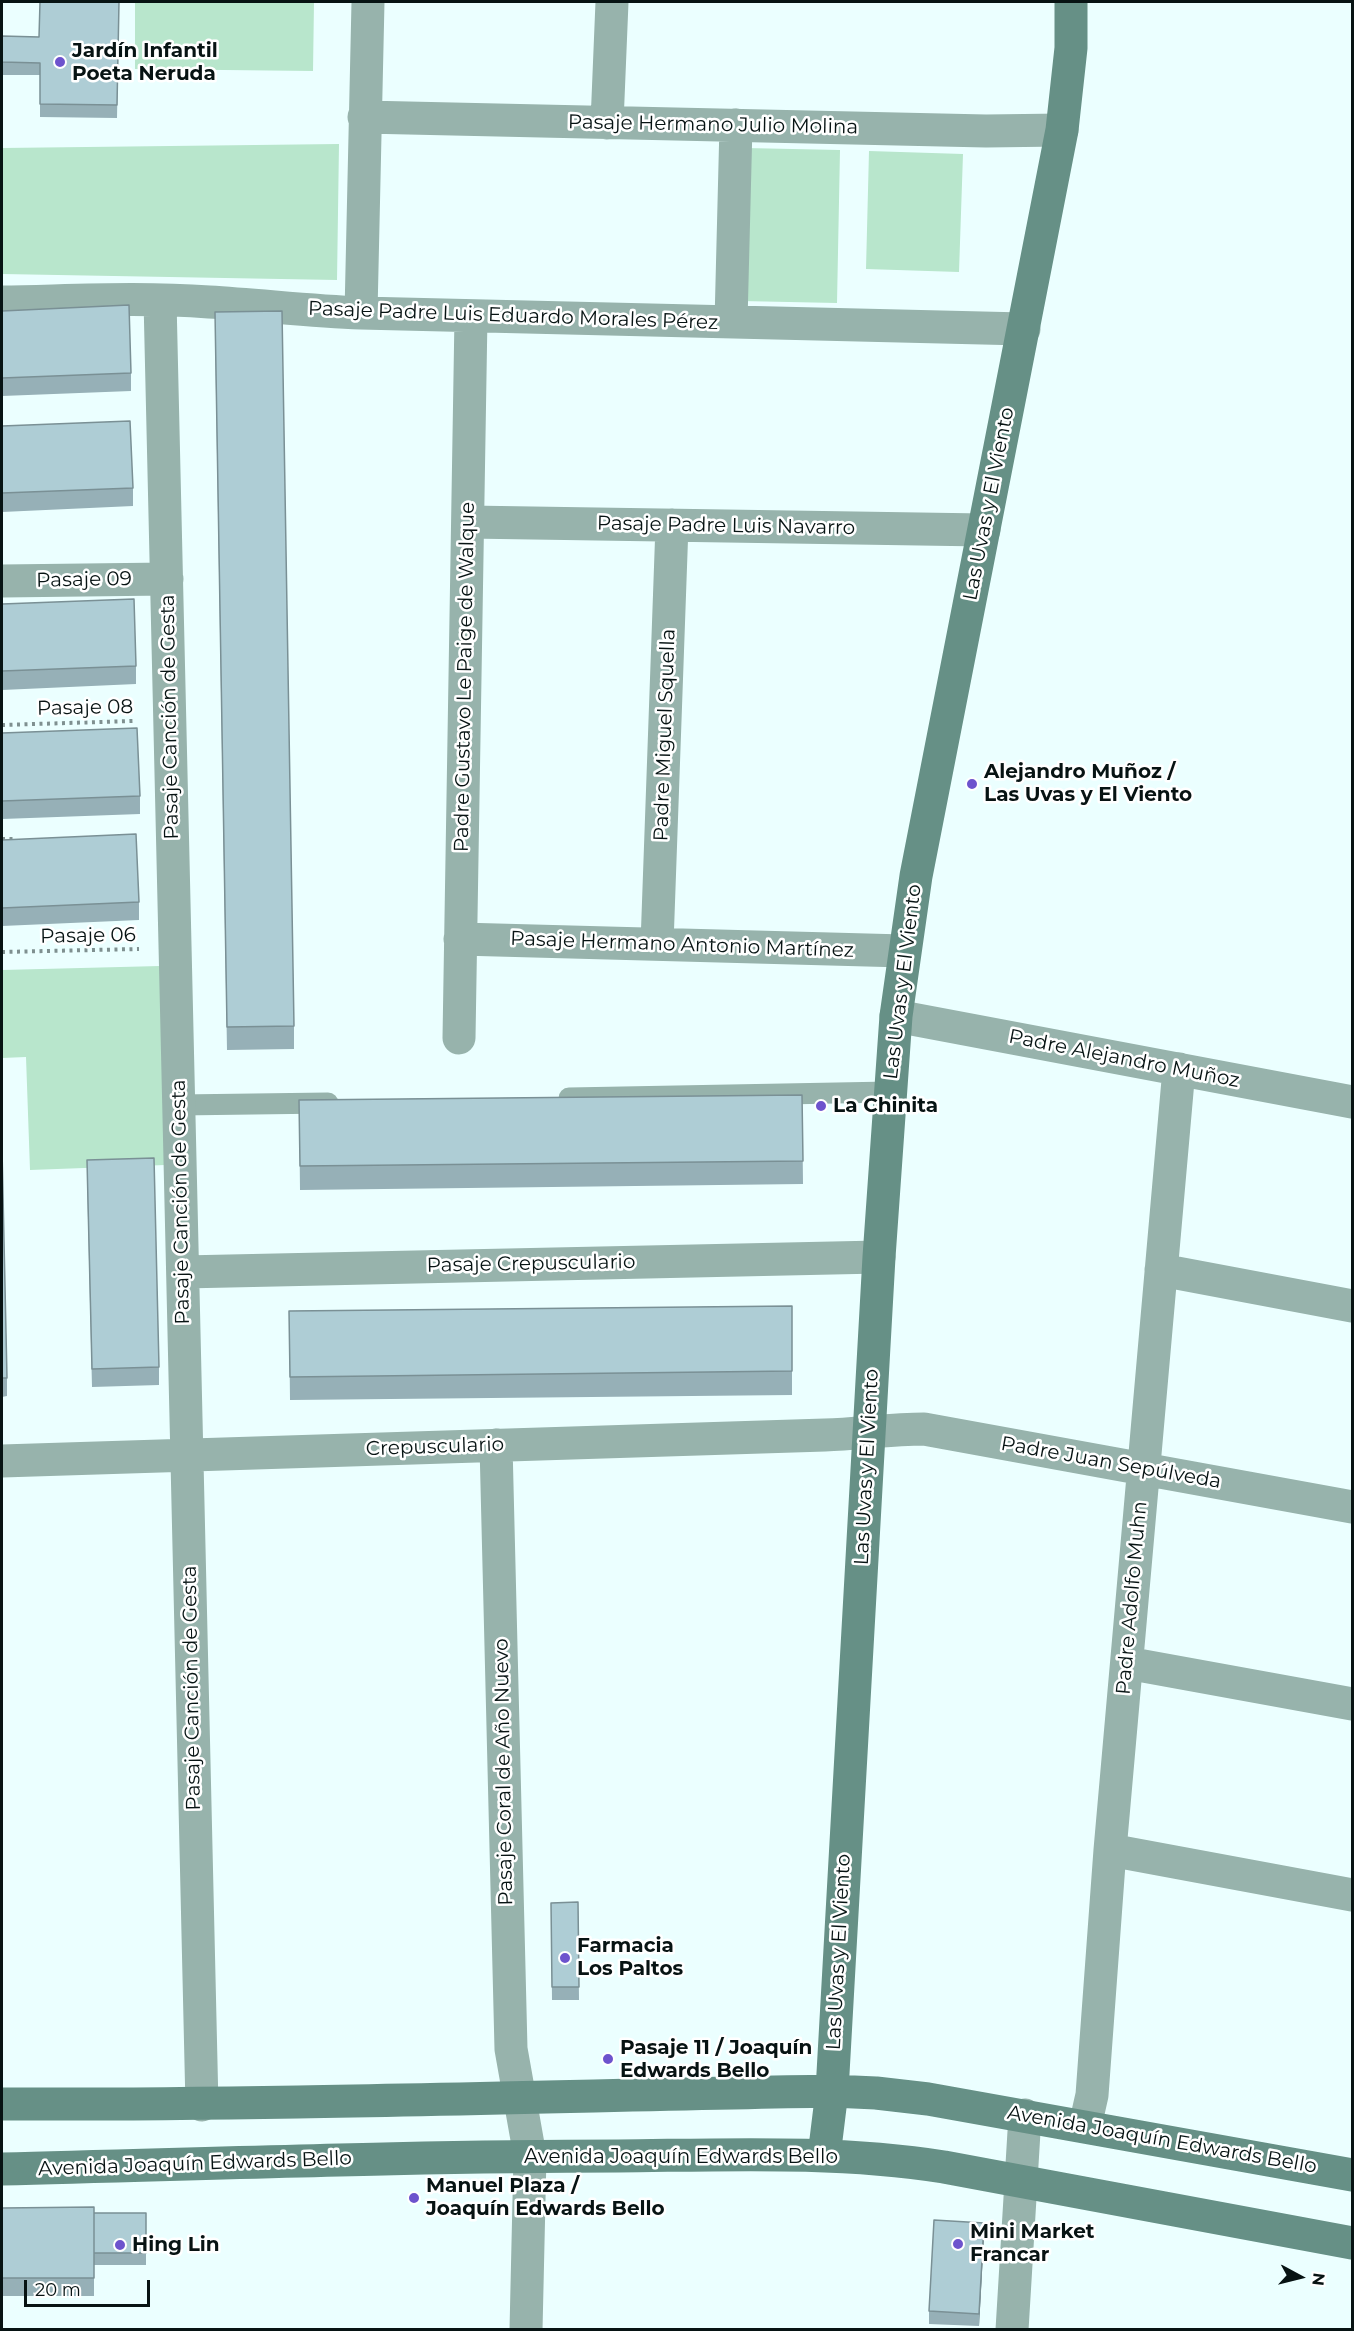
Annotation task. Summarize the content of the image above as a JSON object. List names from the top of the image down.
{
  "streets": {
    "street": [
      "Pasaje Hermano Julio Molina",
      "Pasaje Padre Luis Eduardo Morales Pérez",
      "Las Uvas y El Viento",
      "Pasaje Padre Luis Navarro",
      "Pasaje 09",
      "Padre Gustavo Le Paige de Walque",
      "Pasaje Canción de Gesta",
      "Padre Miguel Squella",
      "Pasaje Hermano Antonio Martínez",
      "Padre Alejandro Muñoz",
      "Pasaje Crepusculario",
      "Crepusculario",
      "Padre Juan Sepúlveda",
      "Padre Adolfo Muhn",
      "Pasaje Coral de Año Nuevo",
      "Avenida Joaquín Edwards Bello"
    ],
    "path": ["Pasaje 08", "Pasaje 06"]
  },
  "crossings": [
    ["Pasaje Hermano Julio Molina", "Las Uvas y El Viento"],
    ["Pasaje Padre Luis Eduardo Morales Pérez", "Las Uvas y El Viento"],
    ["Pasaje Padre Luis Eduardo Morales Pérez", "Padre Gustavo Le Paige de Walque"],
    ["Pasaje Padre Luis Eduardo Morales Pérez", "Pasaje Canción de Gesta"],
    ["Las Uvas y El Viento", "Pasaje Padre Luis Navarro"],
    ["Las Uvas y El Viento", "Pasaje Hermano Antonio Martínez"],
    ["Las Uvas y El Viento", "Padre Alejandro Muñoz"],
    ["Las Uvas y El Viento", "Pasaje Crepusculario"],
    ["Las Uvas y El Viento", "Crepusculario"],
    ["Las Uvas y El Viento", "Padre Juan Sepúlveda"],
    ["Las Uvas y El Viento", "Avenida Joaquín Edwards Bello"],
    ["Pasaje Padre Luis Navarro", "Padre Gustavo Le Paige de Walque"],
    ["Pasaje Padre Luis Navarro", "Padre Miguel Squella"],
    ["Pasaje 09", "Pasaje Canción de Gesta"],
    ["Padre Gustavo Le Paige de Walque", "Pasaje Hermano Antonio Martínez"],
    ["Pasaje 08", "Pasaje Canción de Gesta"],
    ["Pasaje Canción de Gesta", "Pasaje 06"],
    ["Pasaje Canción de Gesta", "Pasaje Crepusculario"],
    ["Pasaje Canción de Gesta", "Crepusculario"],
    ["Pasaje Canción de Gesta", "Avenida Joaquín Edwards Bello"],
    ["Padre Miguel Squella", "Pasaje Hermano Antonio Martínez"],
    ["Padre Alejandro Muñoz", "Padre Adolfo Muhn"],
    ["Crepusculario", "Padre Juan Sepúlveda"],
    ["Crepusculario", "Pasaje Coral de Año Nuevo"],
    ["Padre Juan Sepúlveda", "Padre Adolfo Muhn"],
    ["Padre Adolfo Muhn", "Avenida Joaquín Edwards Bello"],
    ["Pasaje Coral de Año Nuevo", "Avenida Joaquín Edwards Bello"]
  ],
  "places": [
    "Jardín Infantil Poeta Neruda",
    "Alejandro Muñoz / Las Uvas y El Viento",
    "La Chinita",
    "Farmacia Los Paltos",
    "Pasaje 11 / Joaquín Edwards Bello",
    "Manuel Plaza / Joaquín Edwards Bello",
    "Mini Market Francar",
    "Hing Lin"
  ],
  "scale_bar": "20 m",
  "north": "right"
}
